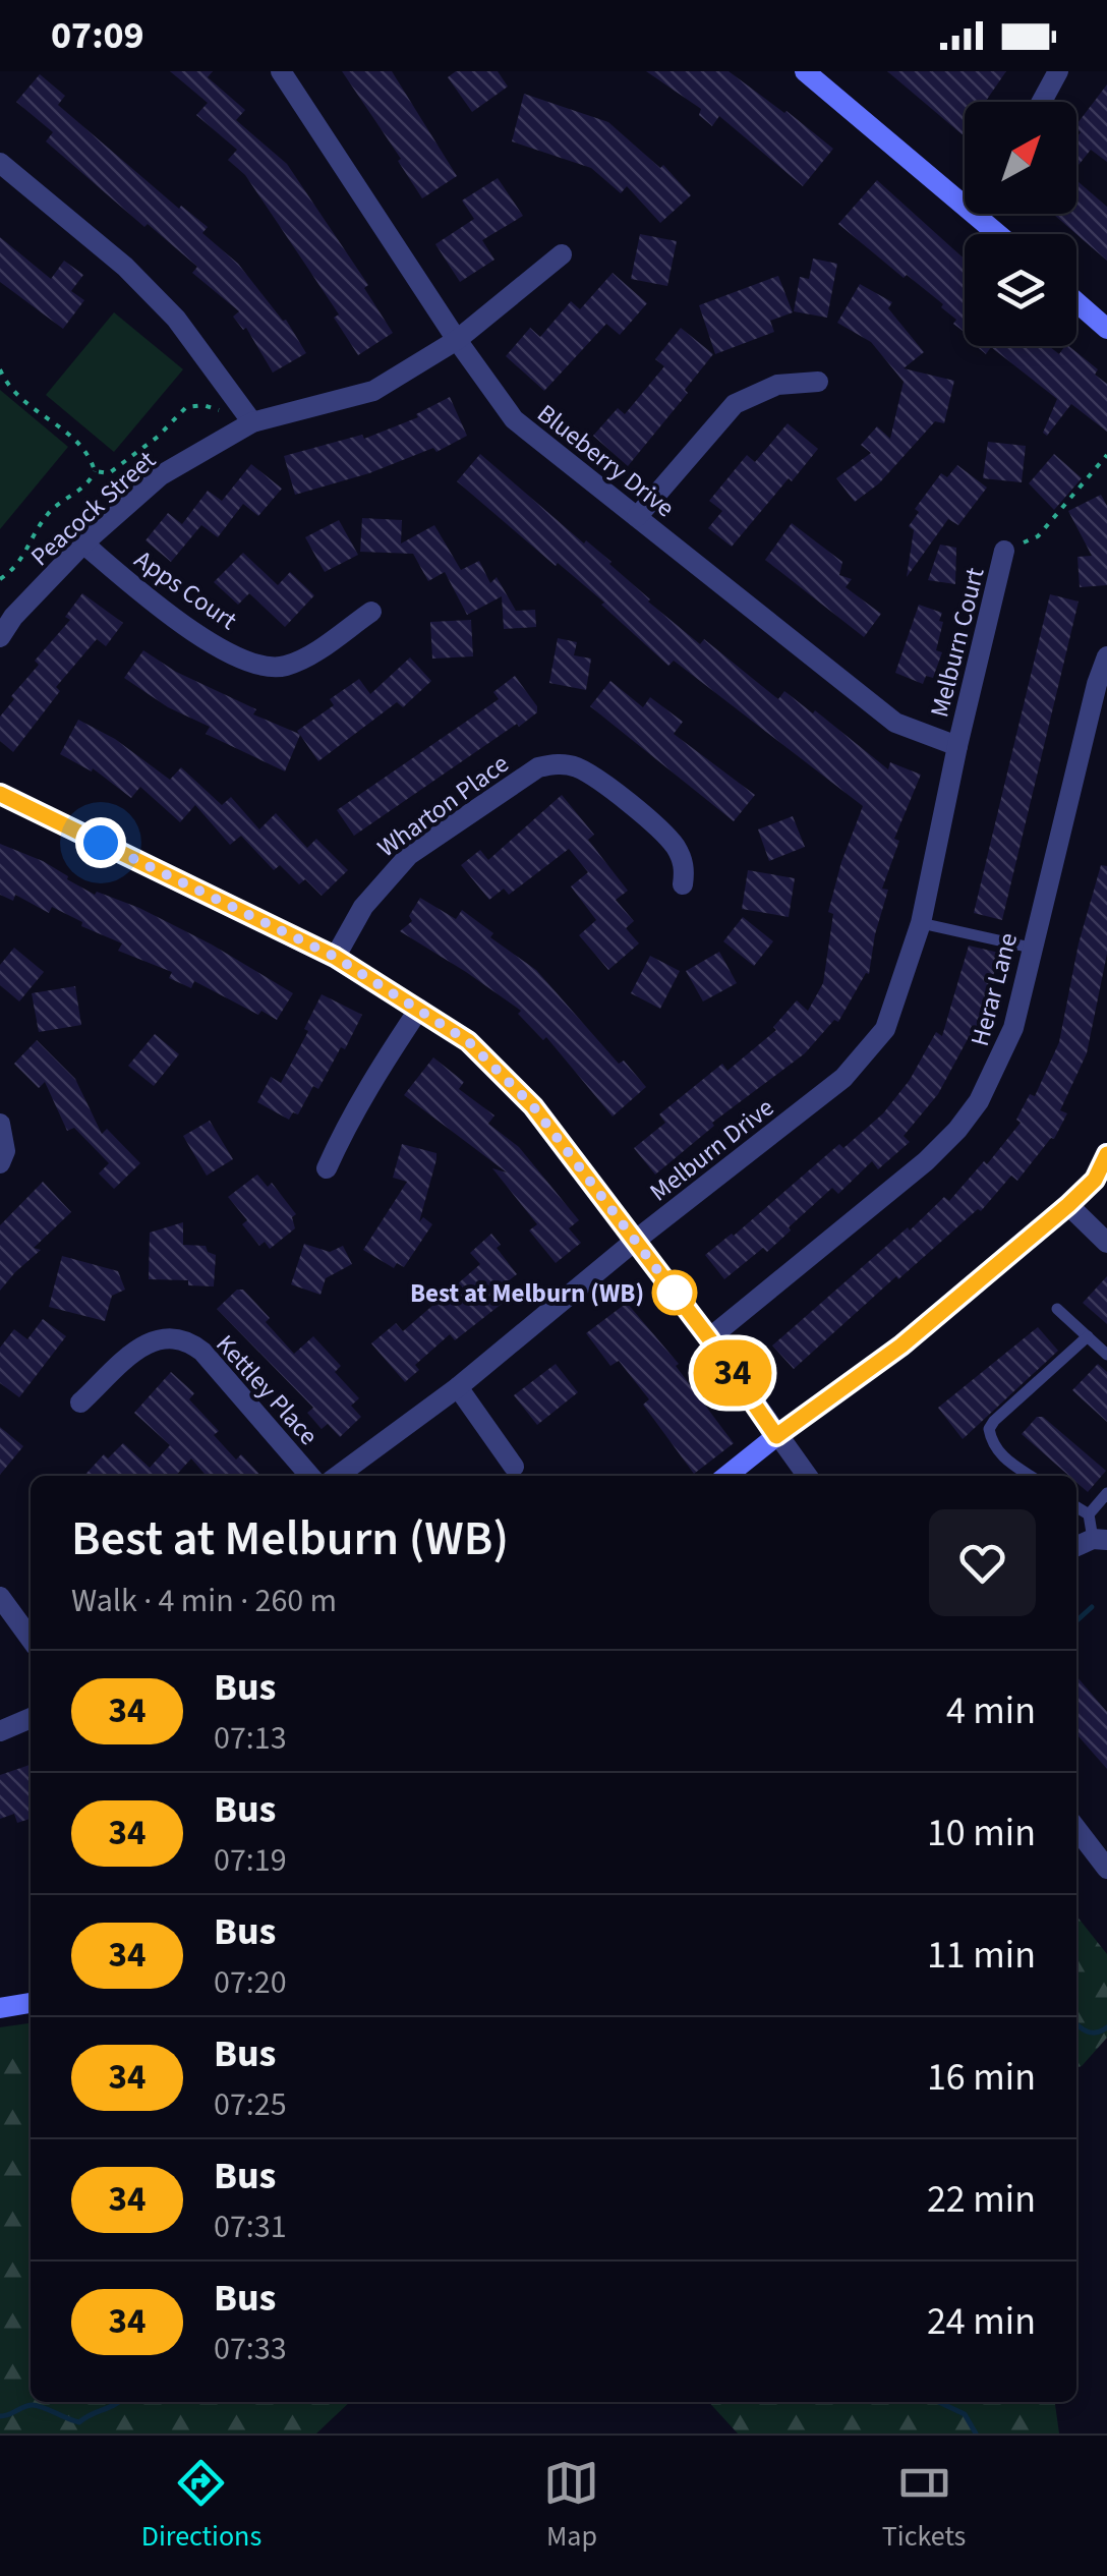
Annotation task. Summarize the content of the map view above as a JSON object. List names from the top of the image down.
{
  "streets": {
    "street": [
      "Blueberry Drive",
      "Peacock Street",
      "Apps Court",
      "Melburn Court",
      "Wharton Place",
      "Herar Lane",
      "Melburn Drive",
      "Kettley Place"
    ]
  },
  "crossings": [
    ["Blueberry Drive", "Peacock Street"],
    ["Blueberry Drive", "Melburn Court"],
    ["Blueberry Drive", "Melburn Drive"],
    ["Peacock Street", "Apps Court"],
    ["Melburn Court", "Melburn Drive"]
  ],
  "places": ["Best at Melburn (WB)"],
  "lines": ["bus line 34"],
  "north": "top right",
  "page": {
    "status": "07:09",
    "on_map": "34",
    "heading": ["Best at Melburn (WB)", "Walk · 4 min · 260 m"],
    "list": [
      {
        "mark": "34",
        "name": "Bus",
        "note": "07:13",
        "value": "4 min"
      },
      {
        "mark": "34",
        "name": "Bus",
        "note": "07:19",
        "value": "10 min"
      },
      {
        "mark": "34",
        "name": "Bus",
        "note": "07:20",
        "value": "11 min"
      },
      {
        "mark": "34",
        "name": "Bus",
        "note": "07:25",
        "value": "16 min"
      },
      {
        "mark": "34",
        "name": "Bus",
        "note": "07:31",
        "value": "22 min"
      },
      {
        "mark": "34",
        "name": "Bus",
        "note": "07:33",
        "value": "24 min"
      }
    ],
    "tabs": ["Directions", "Map", "Tickets"]
  }
}
